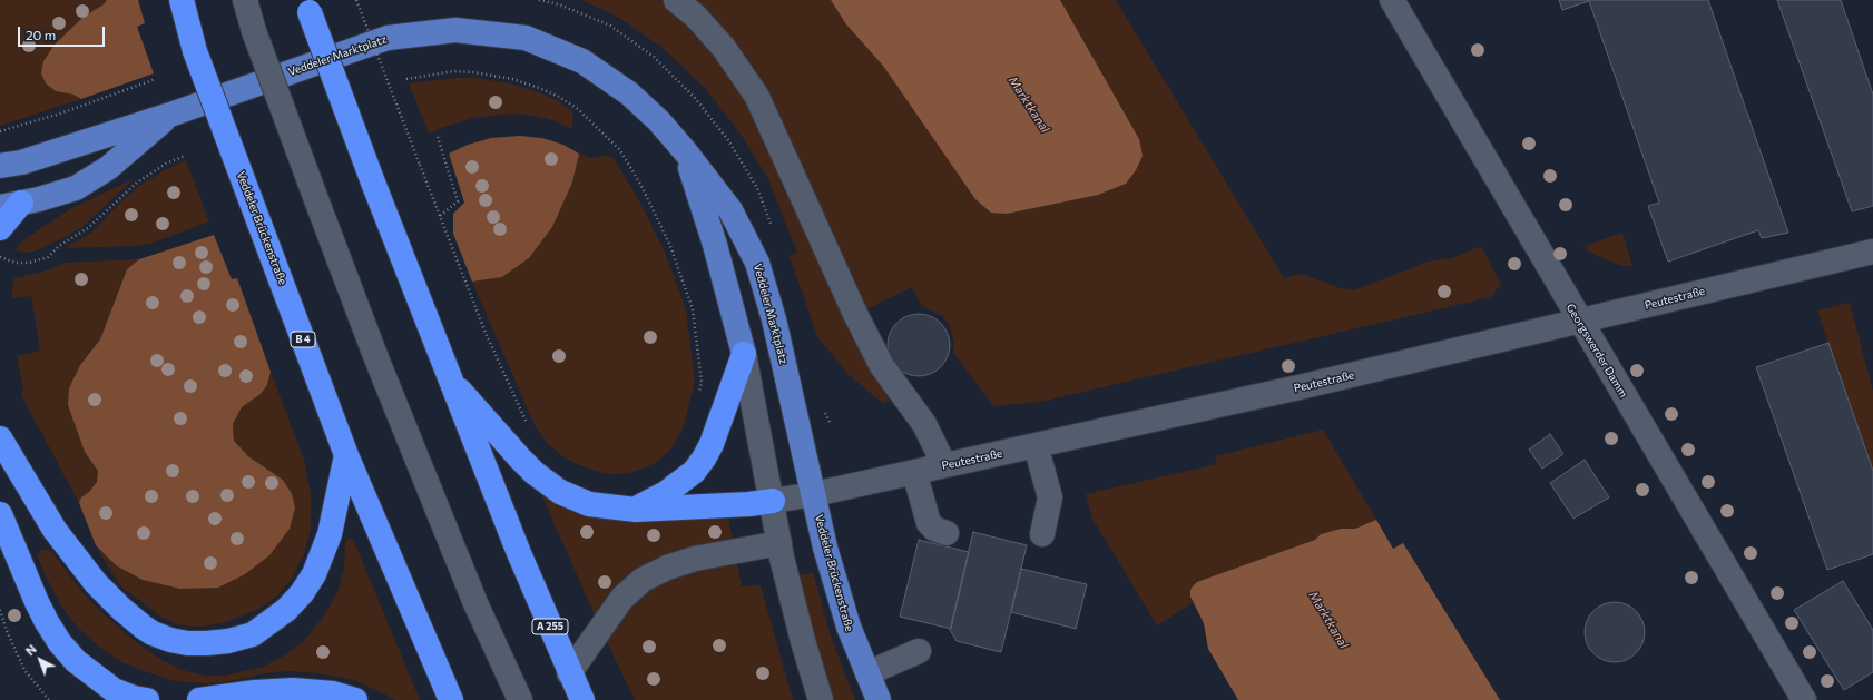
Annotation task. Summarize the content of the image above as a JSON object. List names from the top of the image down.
{
  "streets": {
    "highway": ["Veddeler Brückenstraße", "B 4", "A 255"],
    "main road": ["Veddeler Marktplatz"],
    "street": ["Peutestraße", "Georgswerder Damm"]
  },
  "crossings": [
    ["Veddeler Marktplatz", "Veddeler Brückenstraße"],
    ["Veddeler Marktplatz", "Peutestraße"],
    ["Veddeler Brückenstraße", "Peutestraße"],
    ["Veddeler Brückenstraße", "B 4"],
    ["Peutestraße", "Georgswerder Damm"]
  ],
  "water": ["Marktkanal"],
  "scale_bar": "20 m",
  "north": "top left"
}
